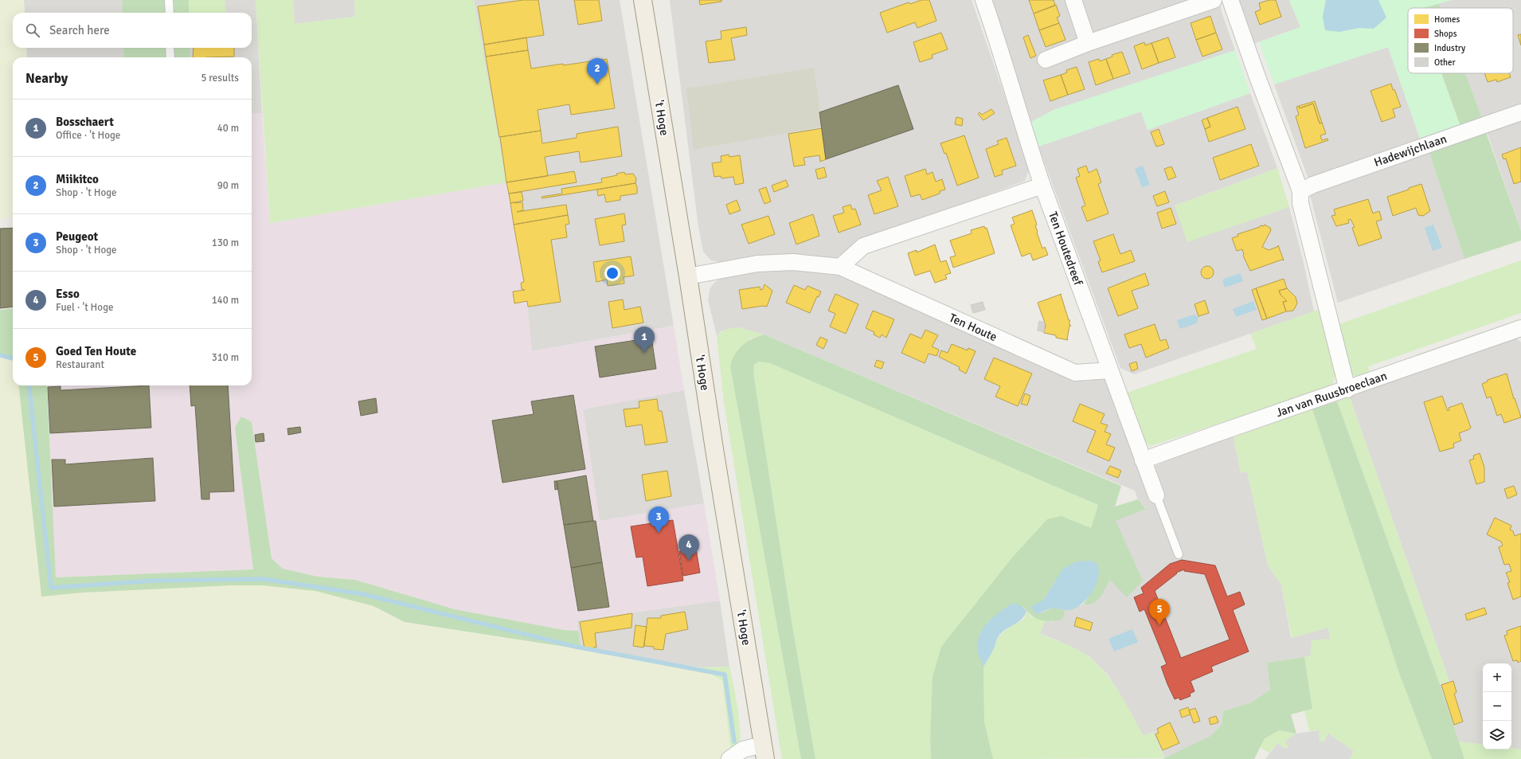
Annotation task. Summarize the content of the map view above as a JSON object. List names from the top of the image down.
{
  "streets": {
    "main road": ["'t Hoge"],
    "street": [
      "Hadewijchlaan",
      "Ten Houtedreef",
      "Ten Houte",
      "Jan van Ruusbroeclaan"
    ]
  },
  "crossings": [
    ["'t Hoge", "Ten Houte"],
    ["Ten Houtedreef", "Ten Houte"],
    ["Ten Houtedreef", "Jan van Ruusbroeclaan"]
  ],
  "legend": [
    "Homes",
    "Shops",
    "Industry",
    "Other"
  ],
  "page": {
    "search": "Search here",
    "heading": ["Nearby", "5 results"],
    "pins": [
      "2",
      "1",
      "3",
      "4",
      "5"
    ],
    "list": [
      {
        "mark": "1",
        "name": "Bosschaert",
        "note": "Office · 't Hoge",
        "value": "40 m"
      },
      {
        "mark": "2",
        "name": "Miikitco",
        "note": "Shop · 't Hoge",
        "value": "90 m"
      },
      {
        "mark": "3",
        "name": "Peugeot",
        "note": "Shop · 't Hoge",
        "value": "130 m"
      },
      {
        "mark": "4",
        "name": "Esso",
        "note": "Fuel · 't Hoge",
        "value": "140 m"
      },
      {
        "mark": "5",
        "name": "Goed Ten Houte",
        "note": "Restaurant",
        "value": "310 m"
      }
    ],
    "map_buttons": ["+", "−"]
  }
}
